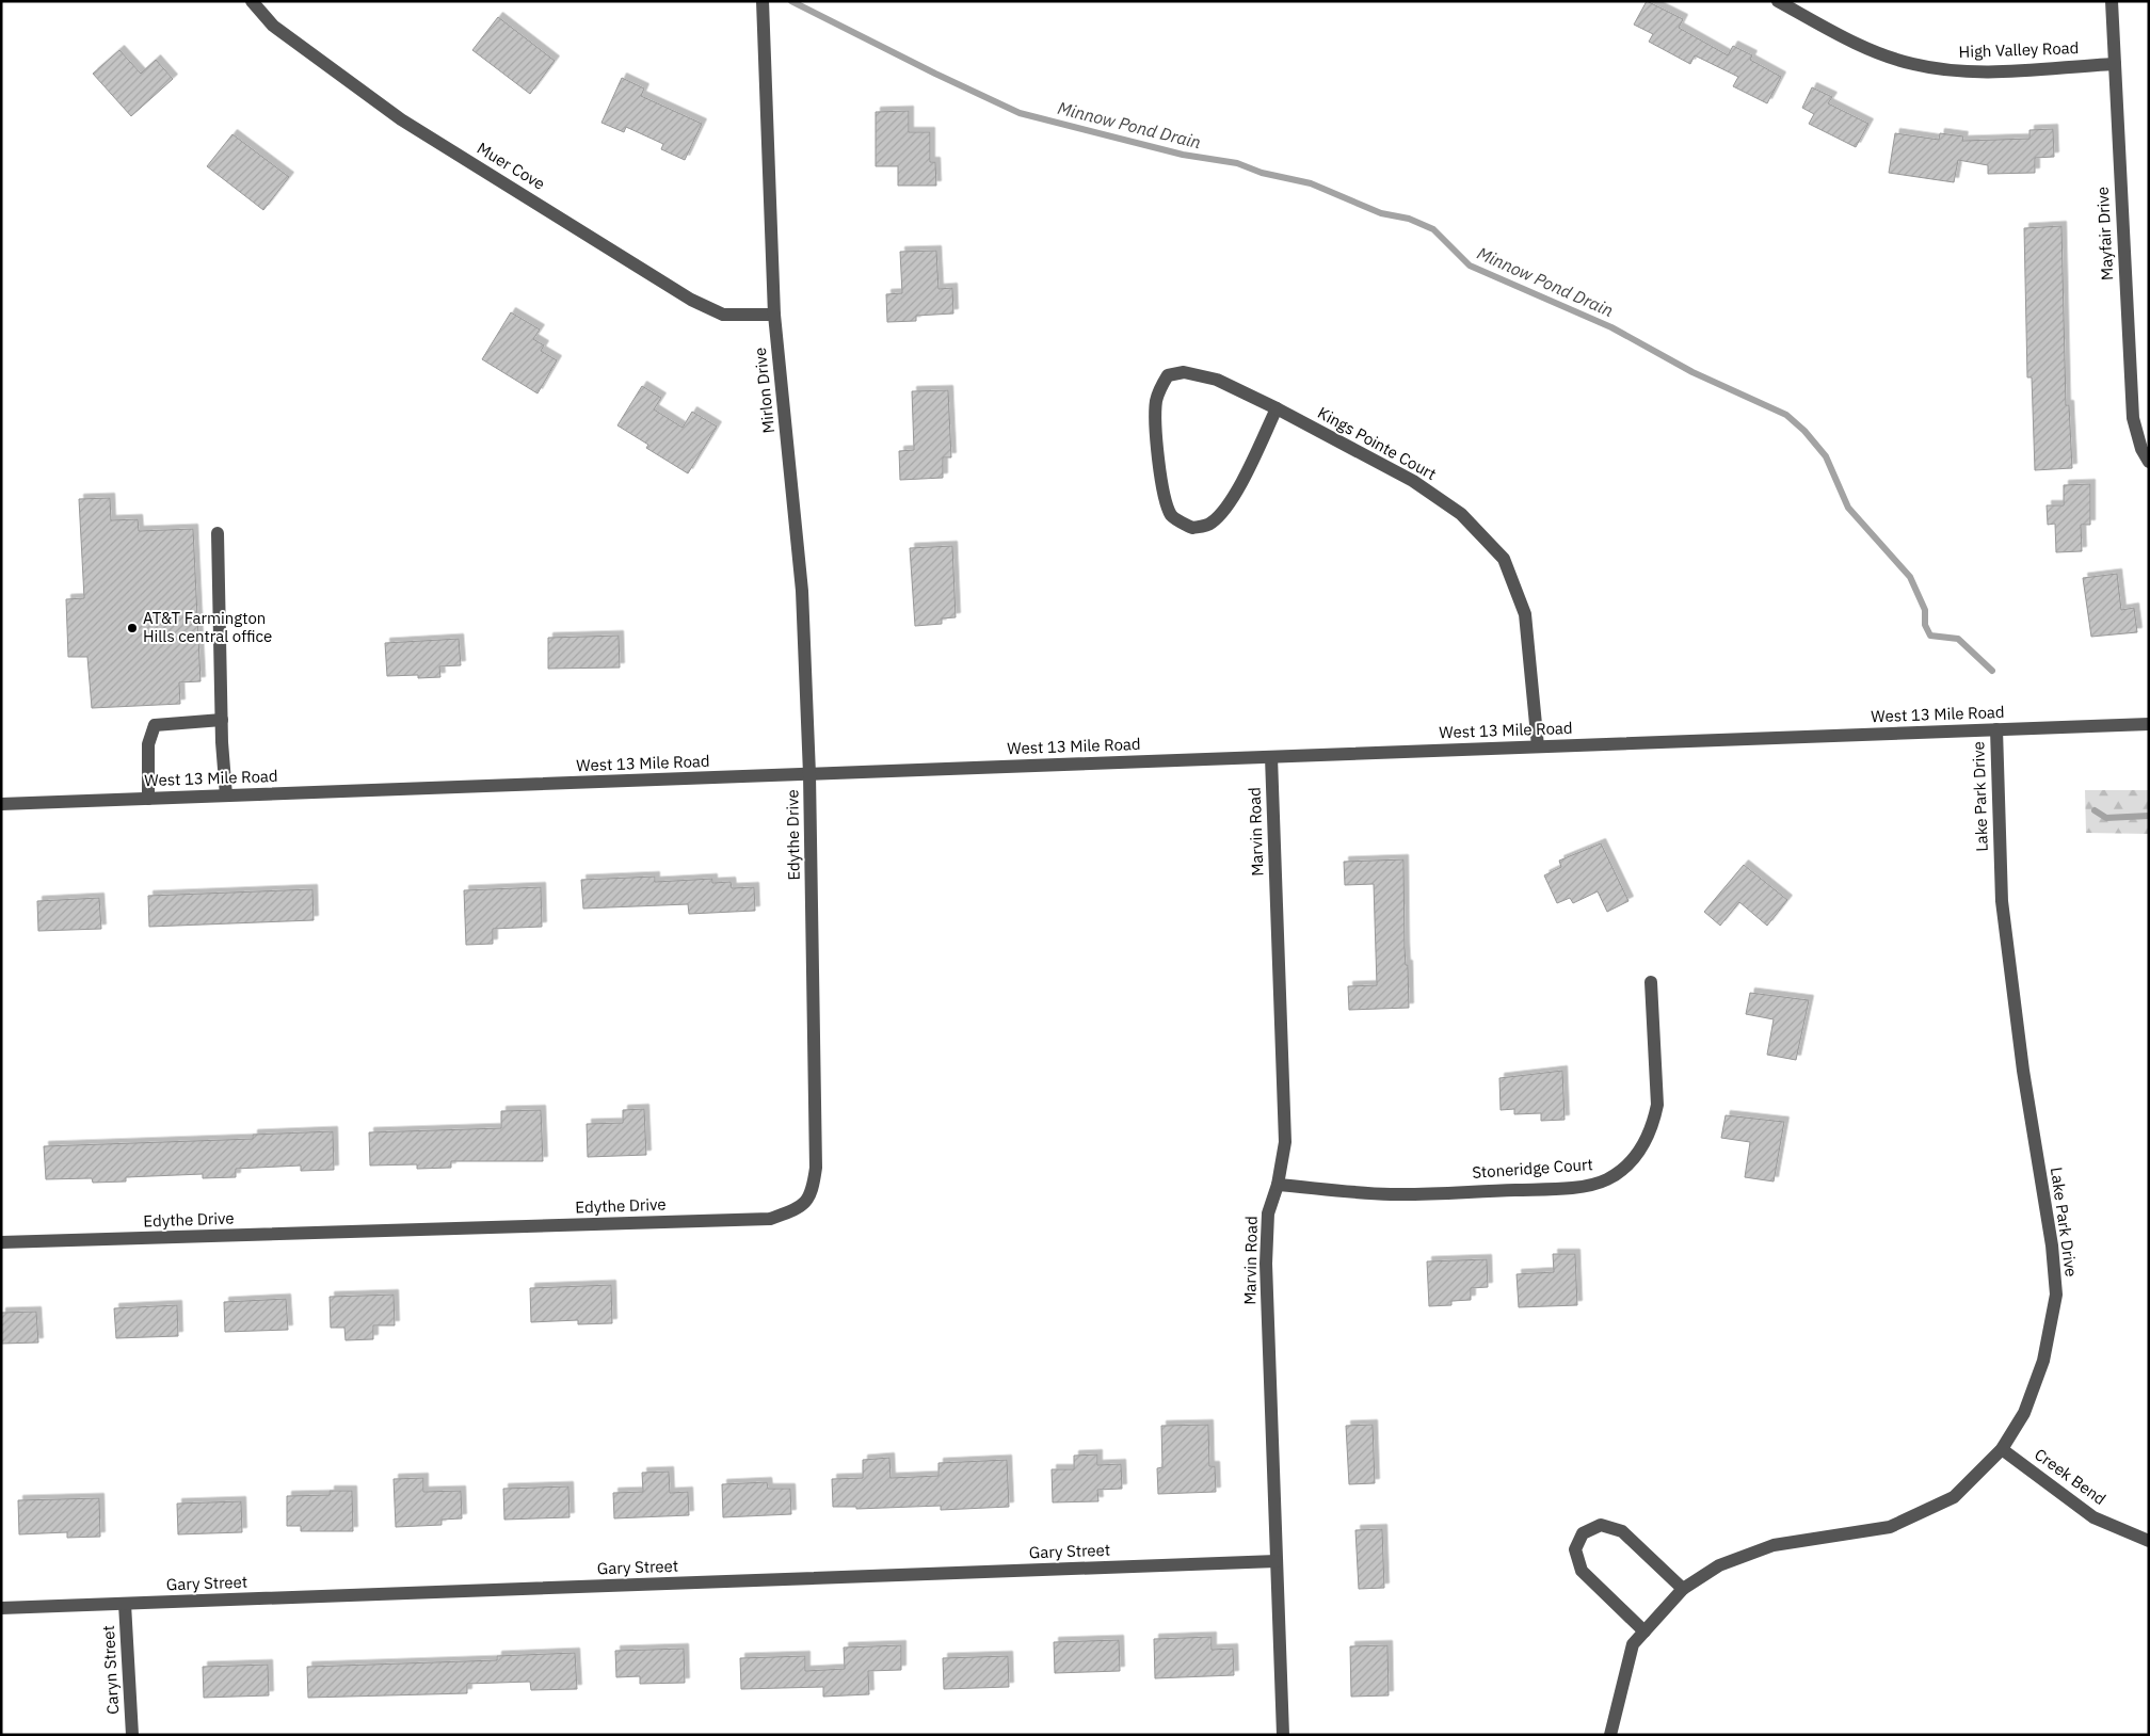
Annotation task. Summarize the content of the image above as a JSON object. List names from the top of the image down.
{
  "streets": {
    "street": [
      "High Valley Road",
      "Muer Cove",
      "Mayfair Drive",
      "Mirlon Drive",
      "Kings Pointe Court",
      "West 13 Mile Road",
      "Lake Park Drive",
      "Marvin Road",
      "Edythe Drive",
      "Stoneridge Court",
      "Creek Bend",
      "Gary Street",
      "Caryn Street"
    ]
  },
  "crossings": [
    ["High Valley Road", "Mayfair Drive"],
    ["Muer Cove", "Mirlon Drive"],
    ["Mirlon Drive", "West 13 Mile Road"],
    ["Mirlon Drive", "Edythe Drive"],
    ["Kings Pointe Court", "West 13 Mile Road"],
    ["West 13 Mile Road", "Lake Park Drive"],
    ["West 13 Mile Road", "Marvin Road"],
    ["West 13 Mile Road", "Edythe Drive"],
    ["Lake Park Drive", "Creek Bend"],
    ["Marvin Road", "Stoneridge Court"],
    ["Marvin Road", "Gary Street"],
    ["Gary Street", "Caryn Street"]
  ],
  "water": ["Minnow Pond Drain"],
  "places": ["AT&T Farmington Hills central office"]
}
